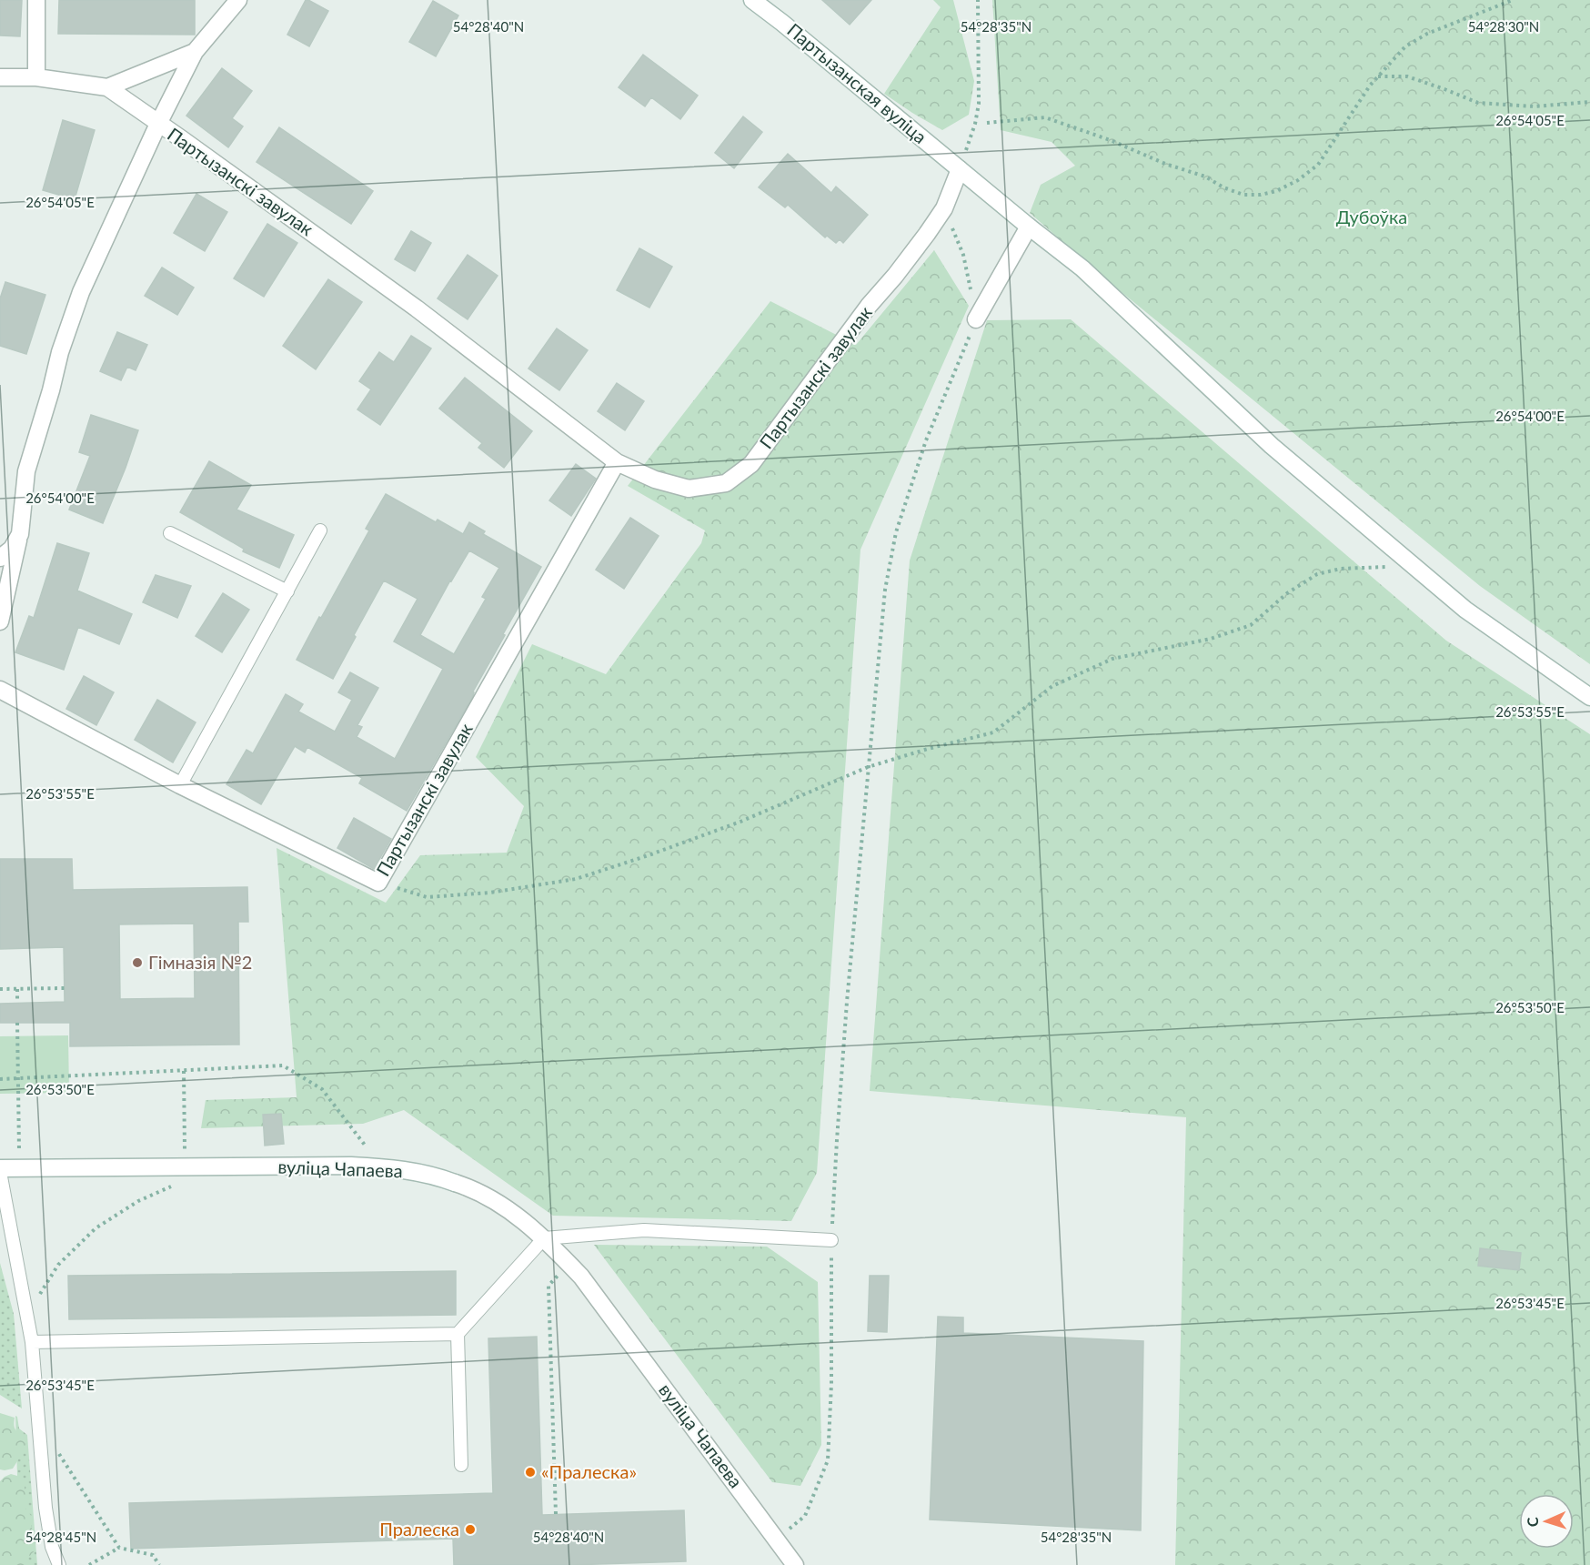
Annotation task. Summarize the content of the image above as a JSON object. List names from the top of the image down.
{
  "streets": {
    "street": ["Партызанская вуліца", "Партызанскі завулак", "вуліца Чапаева"]
  },
  "crossings": [
    ["Партызанская вуліца", "Партызанскі завулак"]
  ],
  "parks": ["Дубоўка"],
  "places": ["Гімназія №2", "«Пралеска»", "Пралеска"],
  "north": "left",
  "coordinates": [
    "54°28'40\"N",
    "54°28'35\"N",
    "54°28'30\"N",
    "26°54'05\"E",
    "26°54'00\"E",
    "26°53'55\"E",
    "26°53'50\"E",
    "26°53'45\"E",
    "54°28'45\"N"
  ]
}
